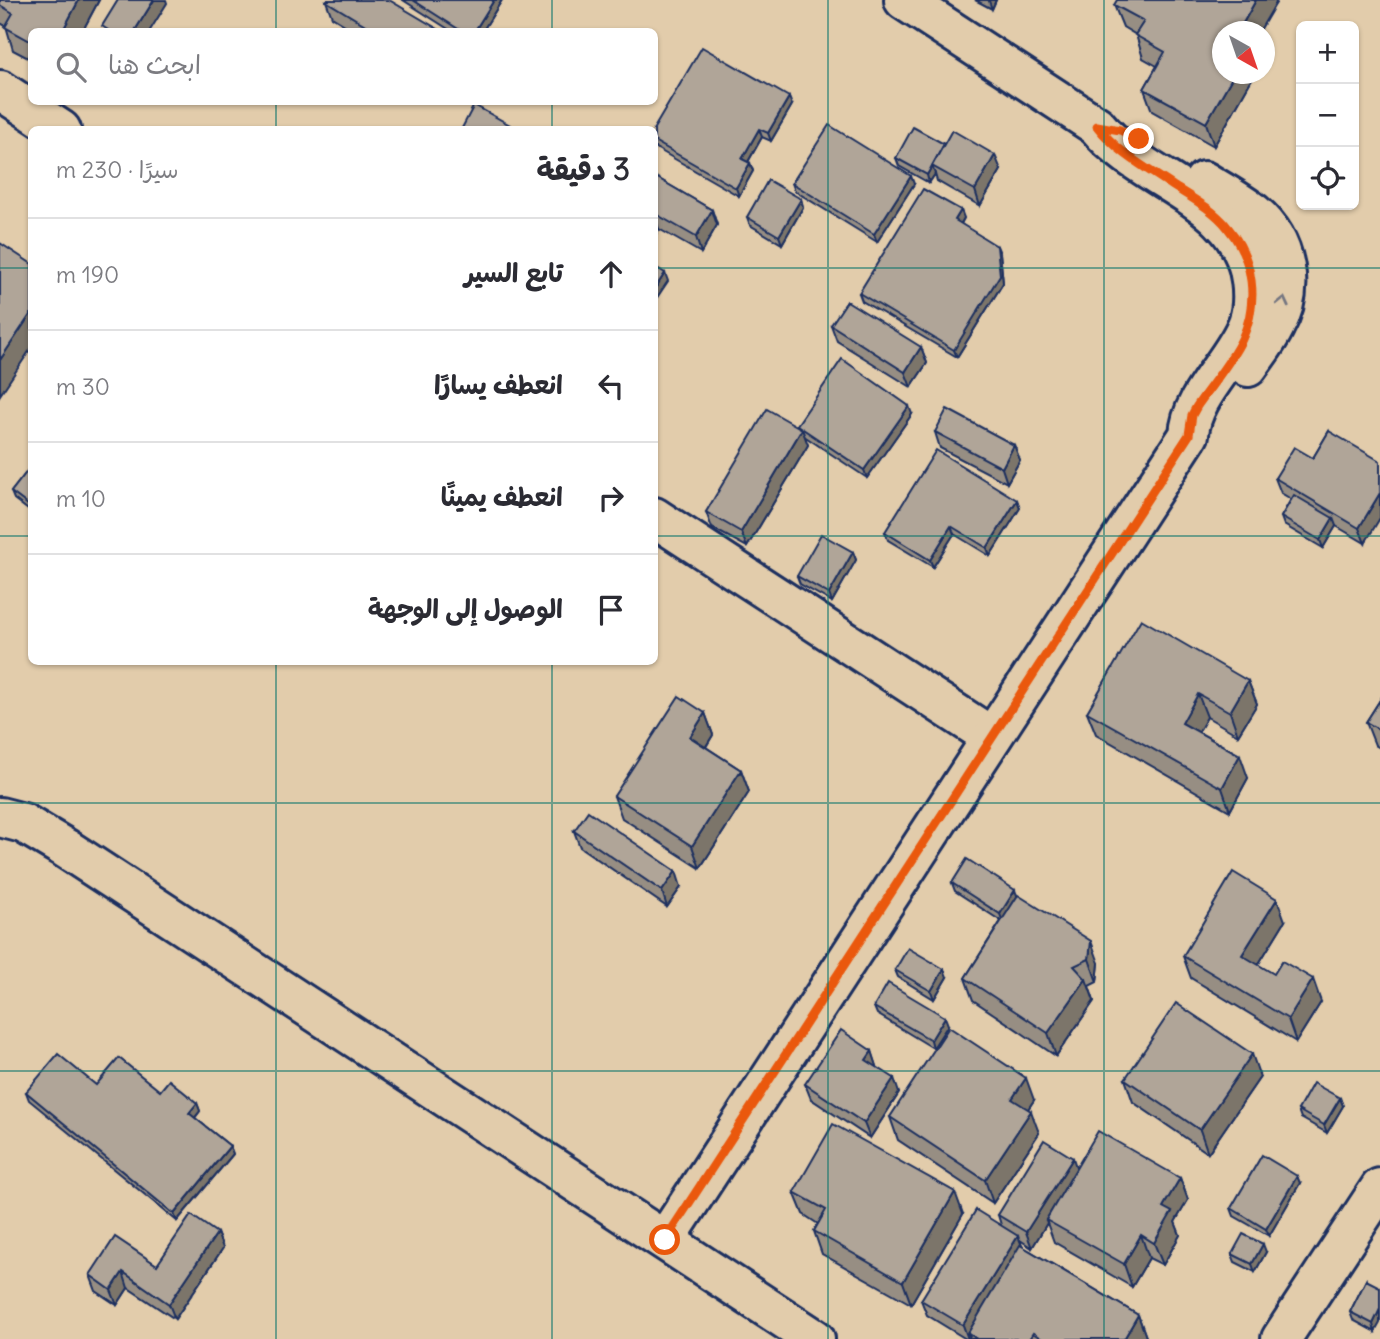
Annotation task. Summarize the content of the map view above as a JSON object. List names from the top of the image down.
{
  "north": "bottom right",
  "page": {
    "map_buttons": ["+", "−"],
    "search": "ابحث هنا",
    "heading": ["3 دقيقة", "سيرًا · 230 m"],
    "list": [
      ["تابع السير", "190 m"],
      ["انعطف يسارًا", "30 m"],
      ["انعطف يمينًا", "10 m"],
      "الوصول إلى الوجهة"
    ]
  }
}
